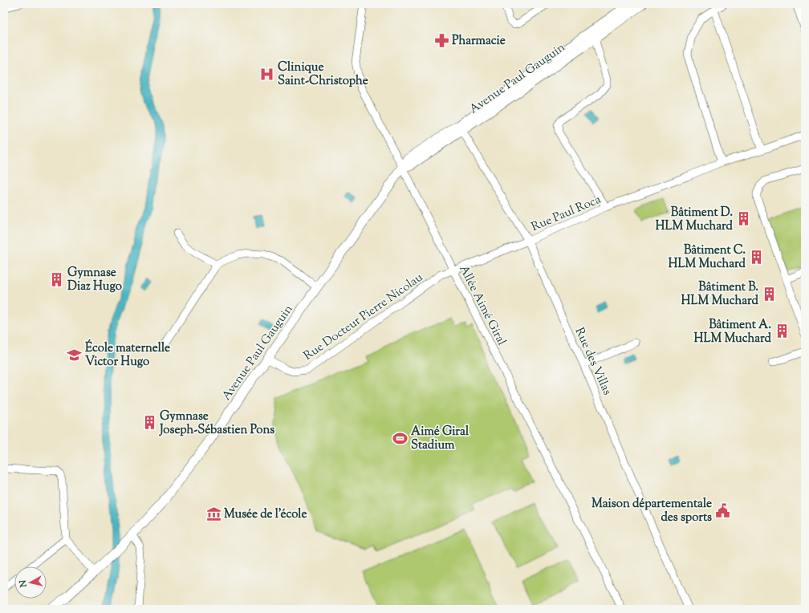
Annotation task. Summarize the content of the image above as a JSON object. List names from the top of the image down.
{
  "streets": {
    "street": [
      "Avenue Paul Gauguin",
      "Rue Paul Roca",
      "Allée Aimé Giral",
      "Rue Docteur Pierre Nicolau",
      "Rue des Villas"
    ]
  },
  "crossings": [
    ["Avenue Paul Gauguin", "Allée Aimé Giral"],
    ["Avenue Paul Gauguin", "Rue Docteur Pierre Nicolau"],
    ["Avenue Paul Gauguin", "Rue des Villas"],
    ["Rue Paul Roca", "Allée Aimé Giral"],
    ["Rue Paul Roca", "Rue Docteur Pierre Nicolau"],
    ["Rue Paul Roca", "Rue des Villas"],
    ["Allée Aimé Giral", "Rue Docteur Pierre Nicolau"]
  ],
  "places": {
    "pharmacy": ["Pharmacie"],
    "hospital": ["Clinique Saint-Christophe"],
    "building": [
      "Bâtiment D. HLM Muchard",
      "Bâtiment C. HLM Muchard",
      "Gymnase Diaz Hugo",
      "Bâtiment B. HLM Muchard",
      "Bâtiment A. HLM Muchard",
      "Gymnase Joseph-Sébastien Pons"
    ],
    "school or university": ["École maternelle Victor Hugo"],
    "sports": ["Aimé Giral Stadium"],
    "public building": ["Maison départementale des sports"],
    "museum": ["Musée de l'école"]
  },
  "north": "left"
}
